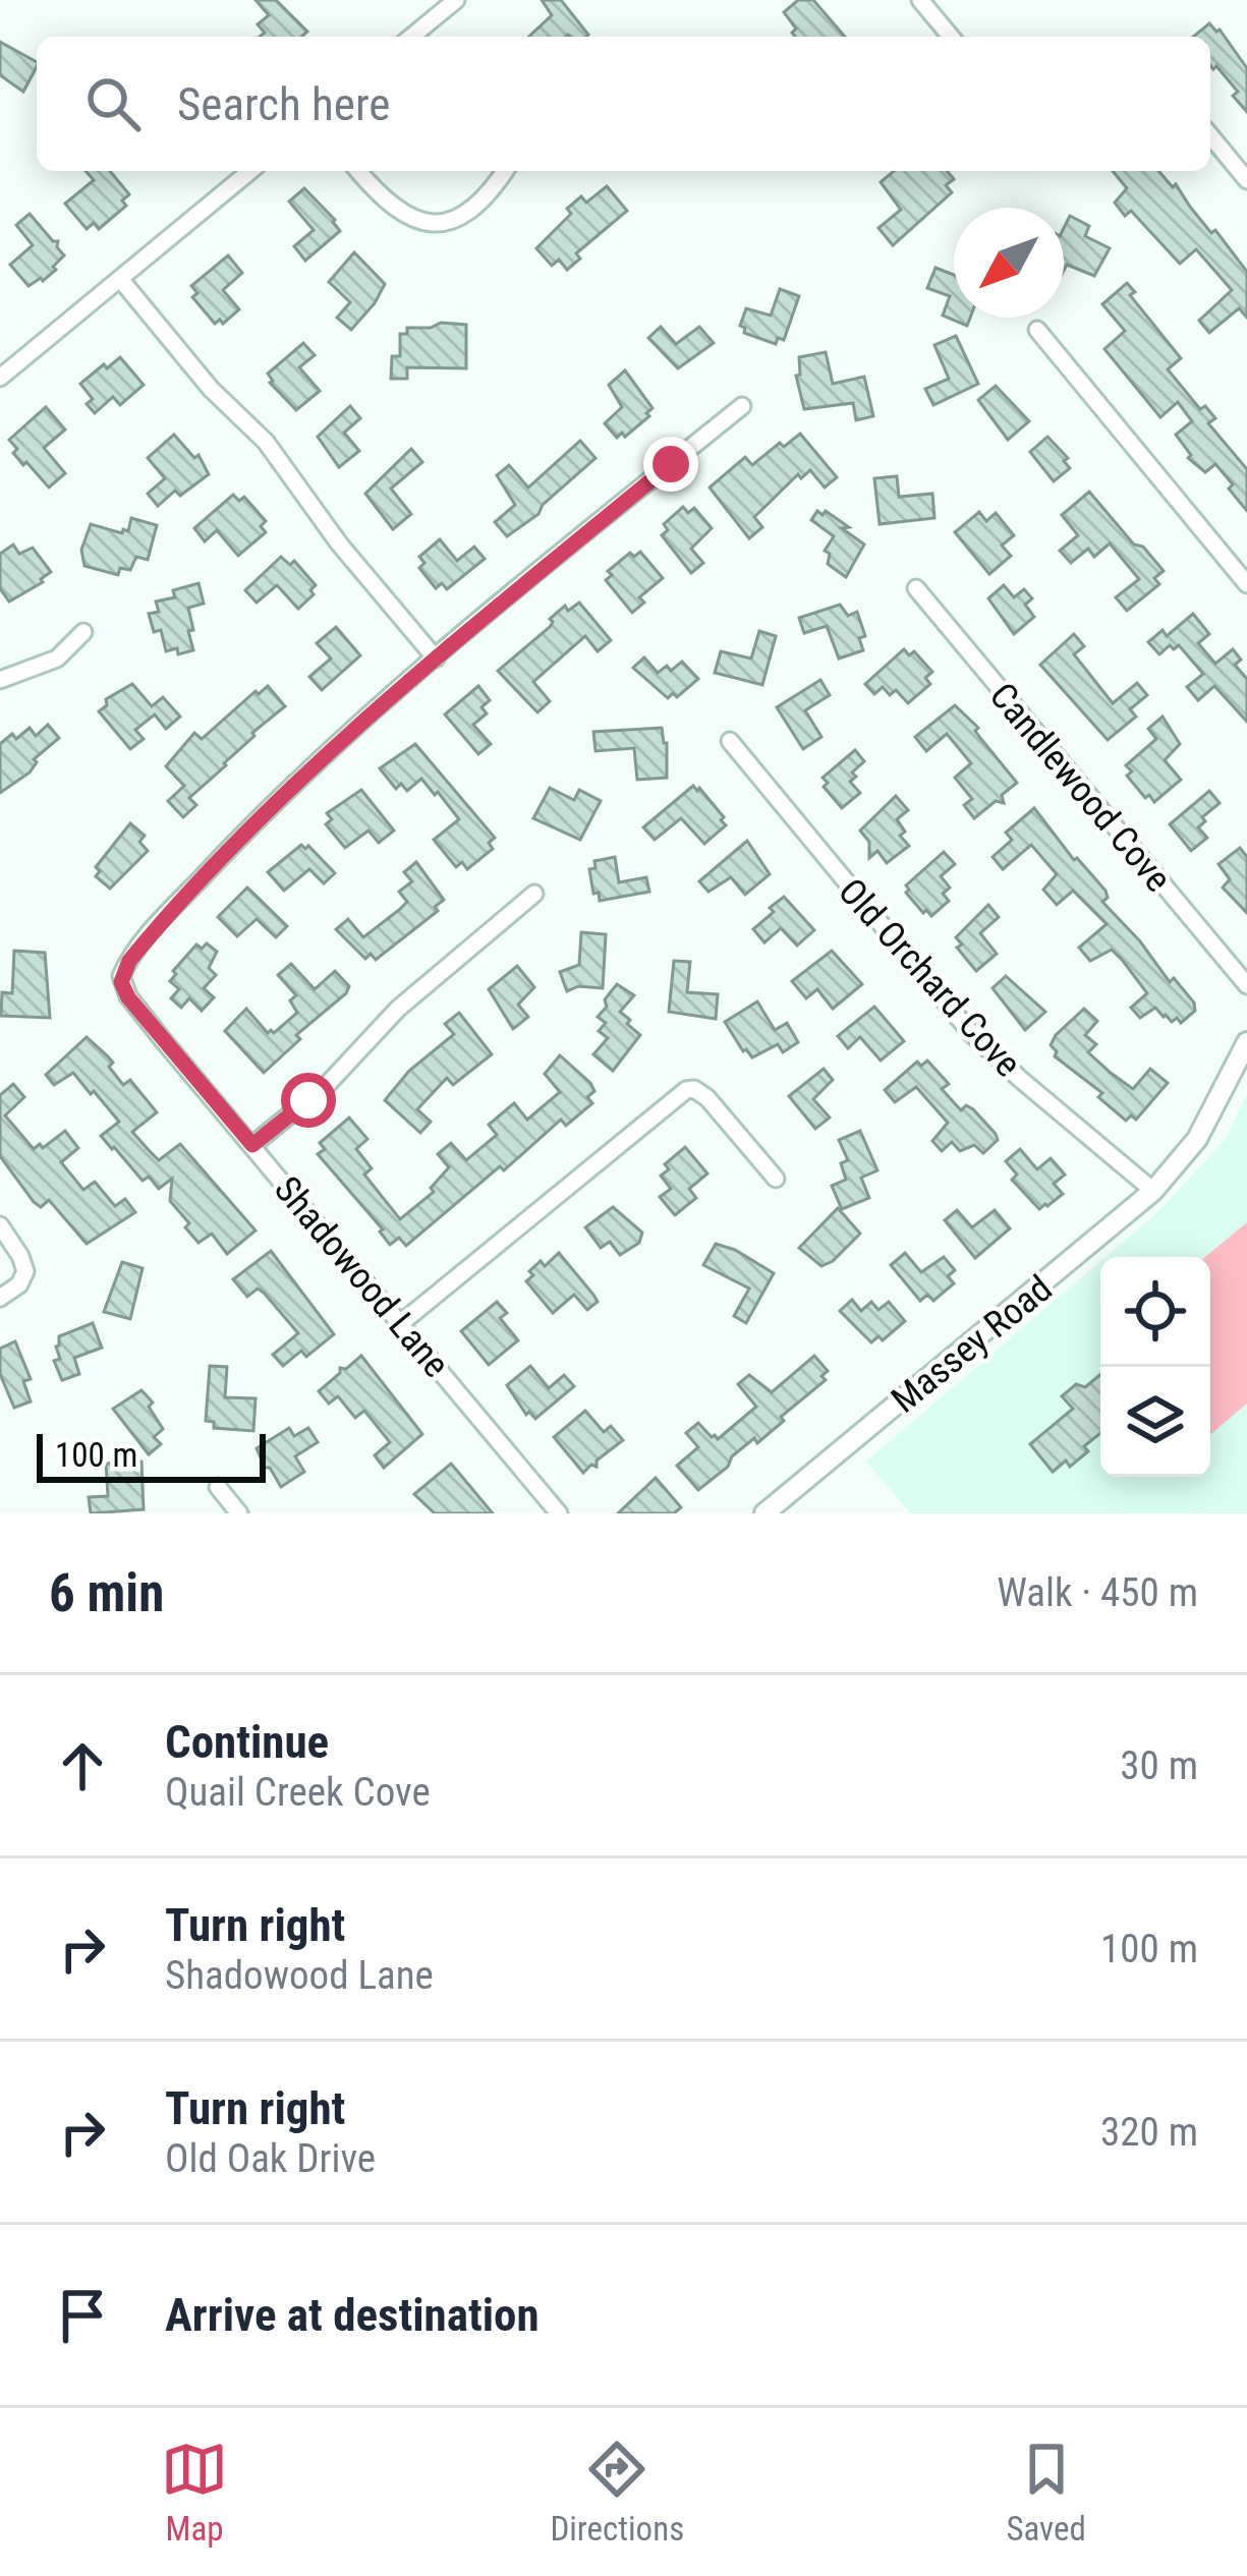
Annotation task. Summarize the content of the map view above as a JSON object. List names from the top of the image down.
{
  "streets": {
    "street": [
      "Candlewood Cove",
      "Old Orchard Cove",
      "Shadowood Lane",
      "Massey Road"
    ]
  },
  "crossings": [
    ["Old Orchard Cove", "Massey Road"]
  ],
  "scale_bar": "100 m",
  "north": "bottom left",
  "page": {
    "search": "Search here",
    "scale": "100 m",
    "heading": ["6 min", "Walk · 450 m"],
    "list": [
      ["Continue", "Quail Creek Cove", "30 m"],
      ["Turn right", "Shadowood Lane", "100 m"],
      ["Turn right", "Old Oak Drive", "320 m"],
      "Arrive at destination"
    ],
    "nav": ["Map", "Directions", "Saved"]
  }
}
